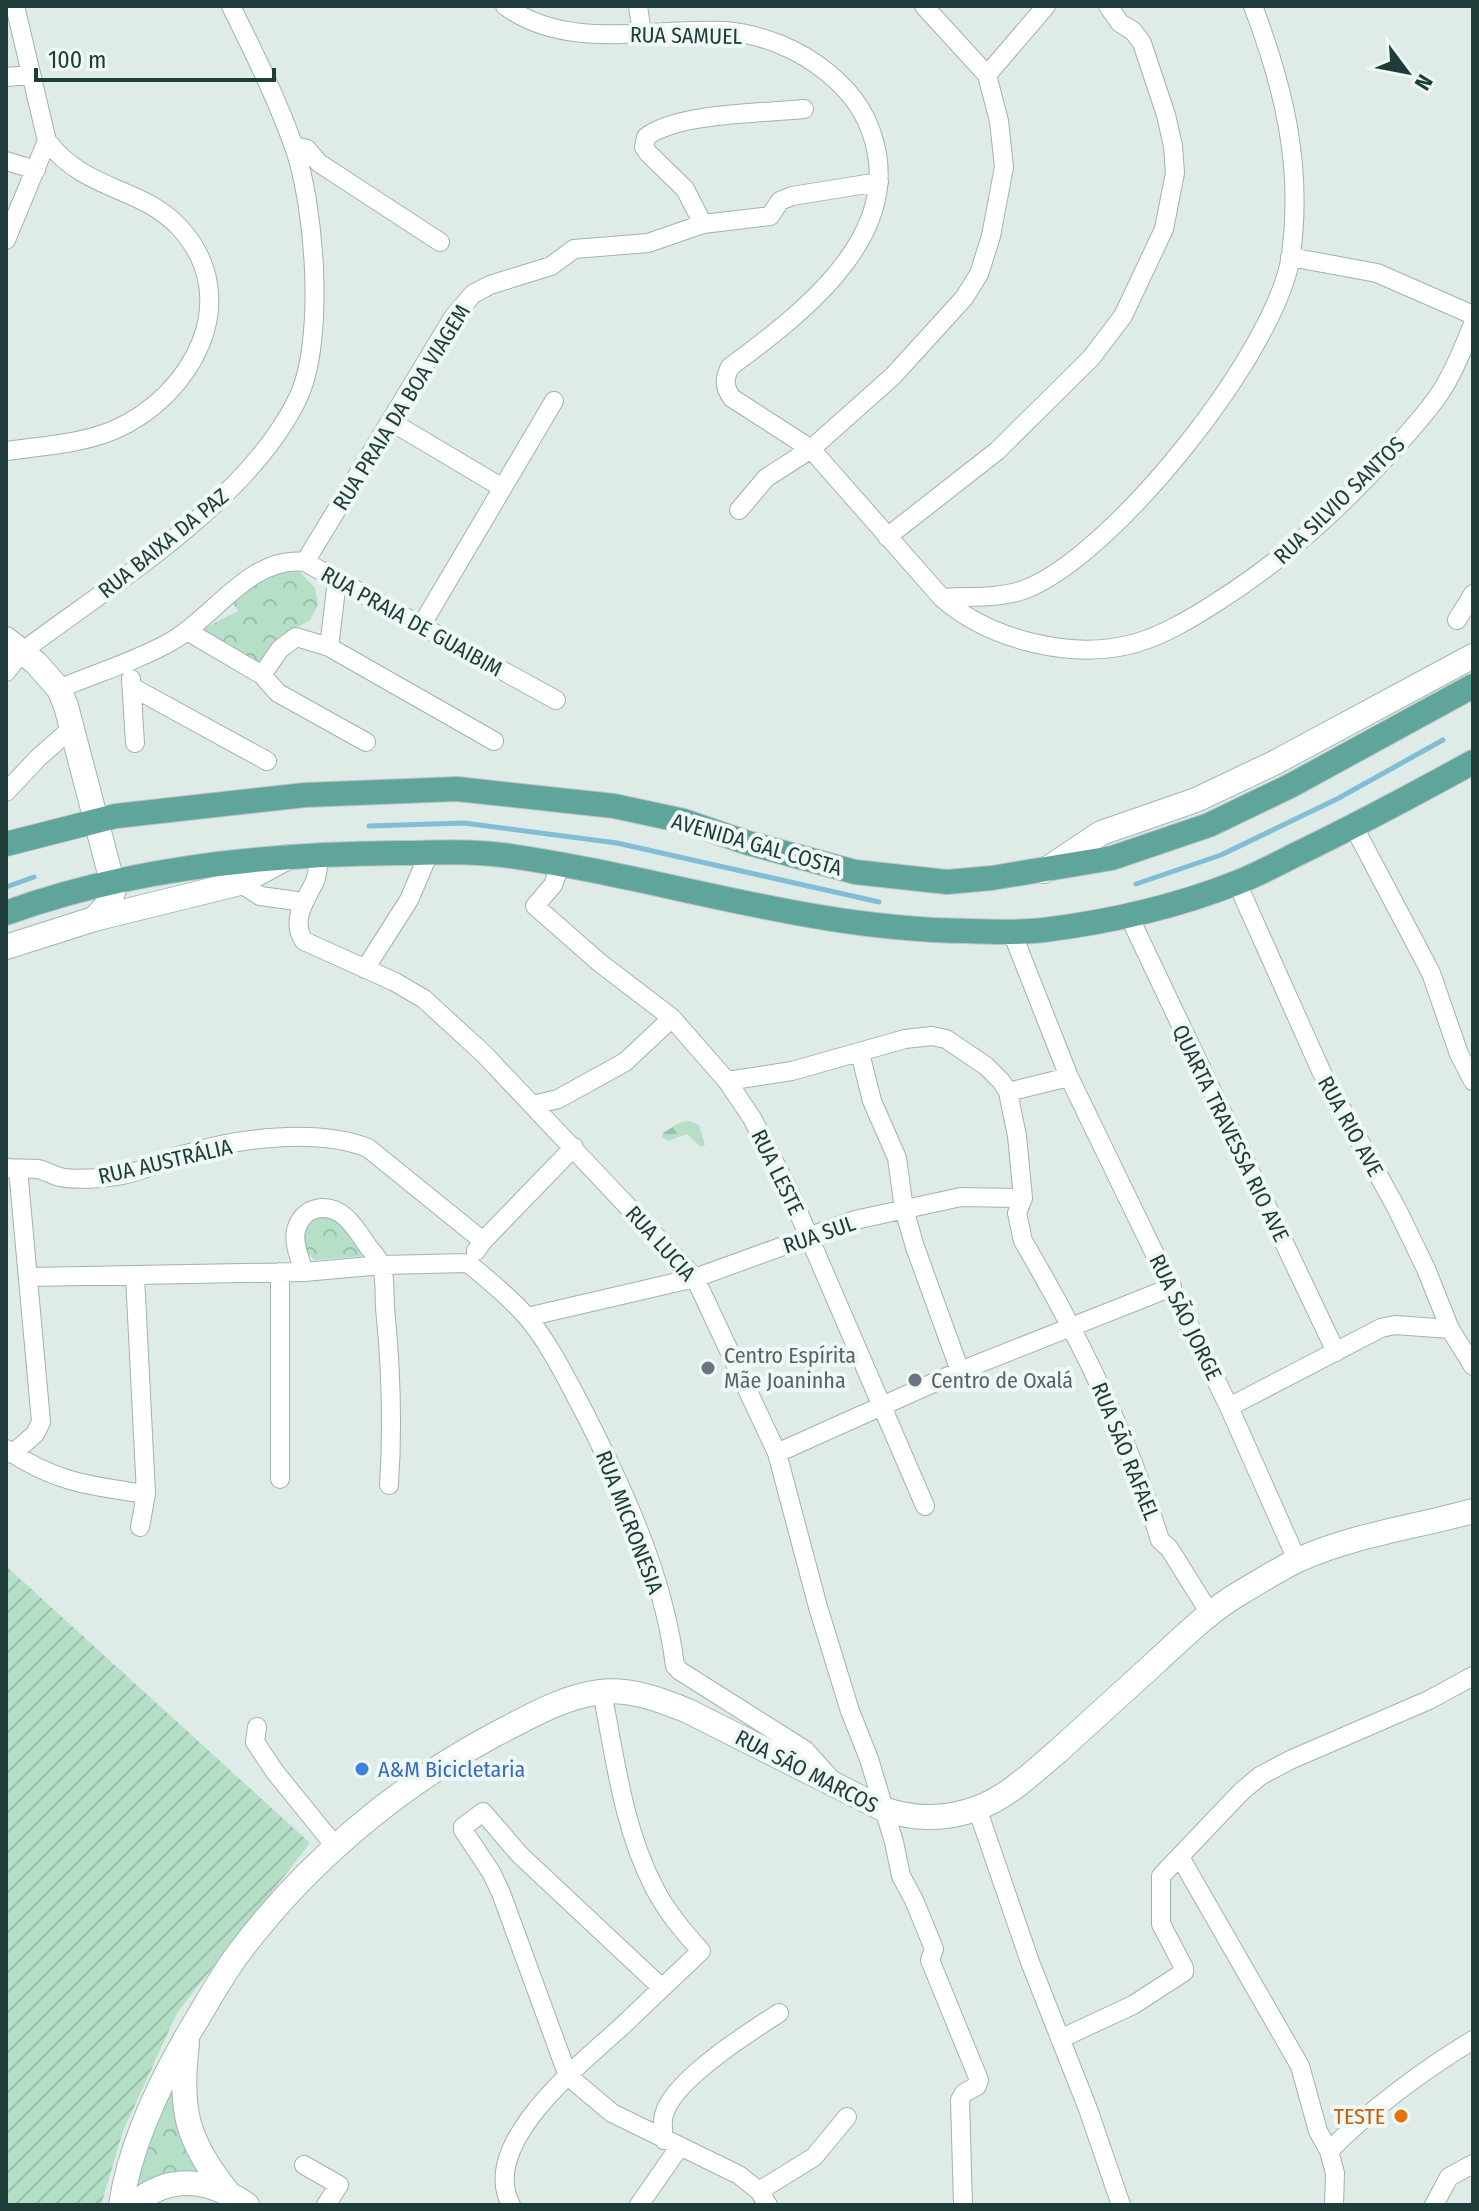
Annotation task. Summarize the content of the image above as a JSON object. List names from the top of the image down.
{
  "streets": {
    "main road": ["AVENIDA GAL COSTA", "RUA SÃO MARCOS"],
    "street": [
      "RUA SAMUEL",
      "RUA PRAIA DA BOA VIAGEM",
      "RUA SILVIO SANTOS",
      "RUA BAIXA DA PAZ",
      "RUA PRAIA DE GUAIBIM",
      "RUA RIO AVE",
      "QUARTA TRAVESSA RIO AVE",
      "RUA AUSTRÁLIA",
      "RUA LESTE",
      "RUA SUL",
      "RUA LUCIA",
      "RUA SÃO JORGE",
      "RUA SÃO RAFAEL",
      "RUA MICRONESIA"
    ]
  },
  "crossings": [
    ["RUA SAMUEL", "RUA PRAIA DA BOA VIAGEM"],
    ["RUA SAMUEL", "RUA SILVIO SANTOS"],
    ["RUA PRAIA DA BOA VIAGEM", "RUA PRAIA DE GUAIBIM"],
    ["RUA LESTE", "RUA SUL"],
    ["RUA SUL", "RUA LUCIA"],
    ["RUA SUL", "RUA SÃO RAFAEL"],
    ["RUA SUL", "RUA MICRONESIA"],
    ["RUA LUCIA", "RUA SÃO MARCOS"],
    ["RUA SÃO JORGE", "RUA SÃO MARCOS"],
    ["RUA SÃO RAFAEL", "RUA SÃO MARCOS"],
    ["RUA MICRONESIA", "RUA SÃO MARCOS"]
  ],
  "places": [
    "Centro Espírita Mãe Joaninha",
    "Centro de Oxalá",
    "A&M Bicicletaria",
    "TESTE"
  ],
  "scale_bar": "100 m",
  "north": "bottom right"
}
